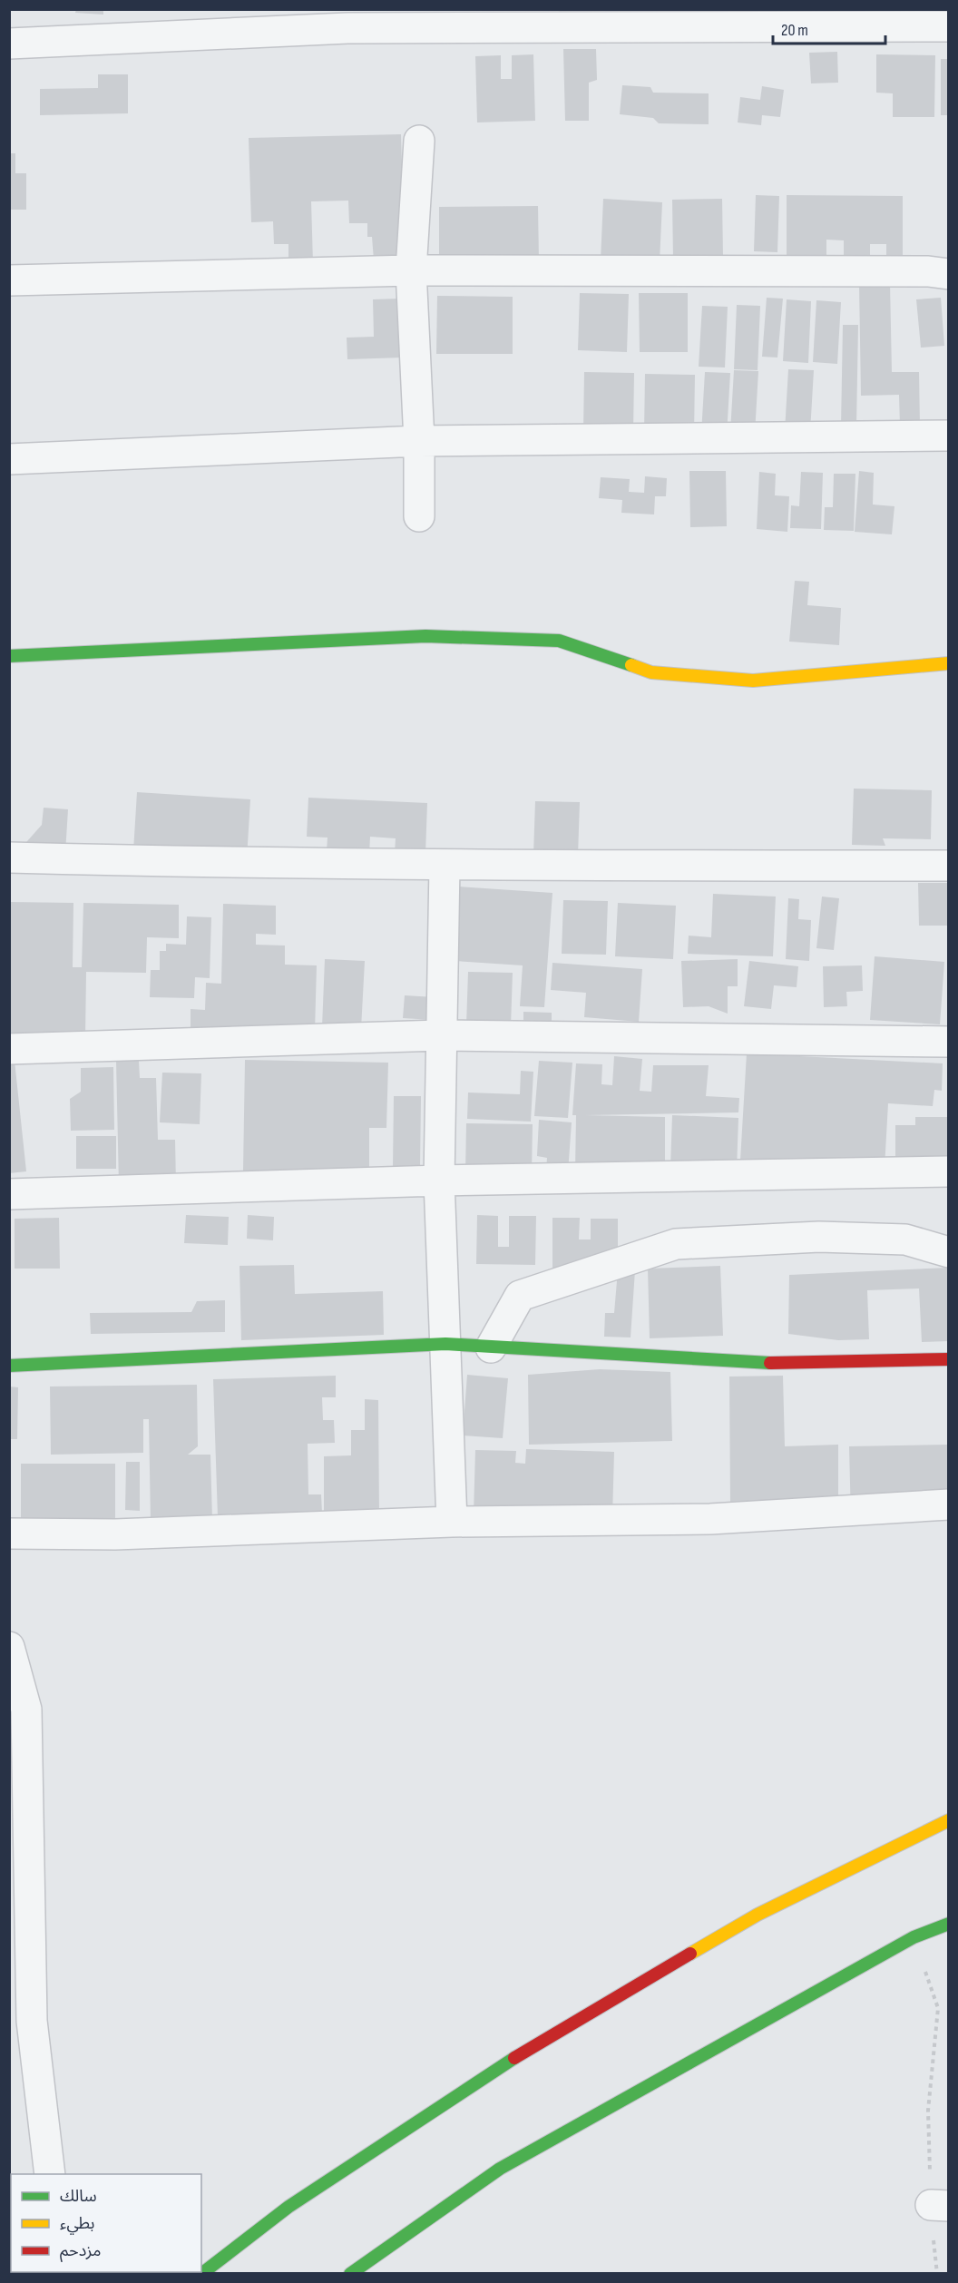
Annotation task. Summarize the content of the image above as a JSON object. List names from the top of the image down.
{
  "legend": ["سالك", "بطيء", "مزدحم"],
  "scale_bar": "20 m"
}
